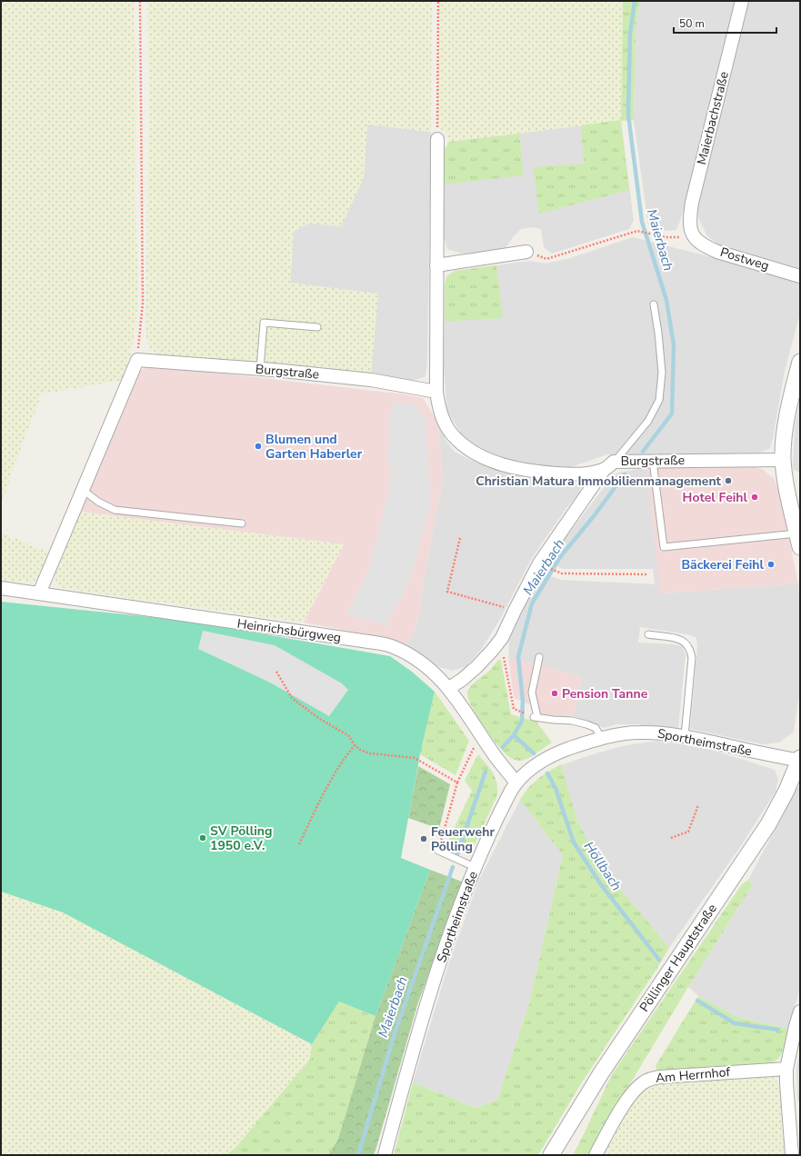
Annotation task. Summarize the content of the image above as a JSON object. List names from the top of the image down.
{
  "streets": {
    "street": [
      "Maierbachstraße",
      "Postweg",
      "Burgstraße",
      "Heinrichsbürgweg",
      "Sportheimstraße",
      "Pöllinger Hauptstraße",
      "Am Herrnhof"
    ]
  },
  "crossings": [
    ["Maierbachstraße", "Postweg"],
    ["Heinrichsbürgweg", "Sportheimstraße"],
    ["Sportheimstraße", "Pöllinger Hauptstraße"]
  ],
  "water": ["Maierbach", "Höllbach"],
  "places": [
    "Blumen und Garten Haberler",
    "Christian Matura Immobilienmanagement",
    "Hotel Feihl",
    "Bäckerei Feihl",
    "Pension Tanne",
    "SV Pölling 1950 e.V.",
    "Feuerwehr Pölling"
  ],
  "scale_bar": "50 m"
}
